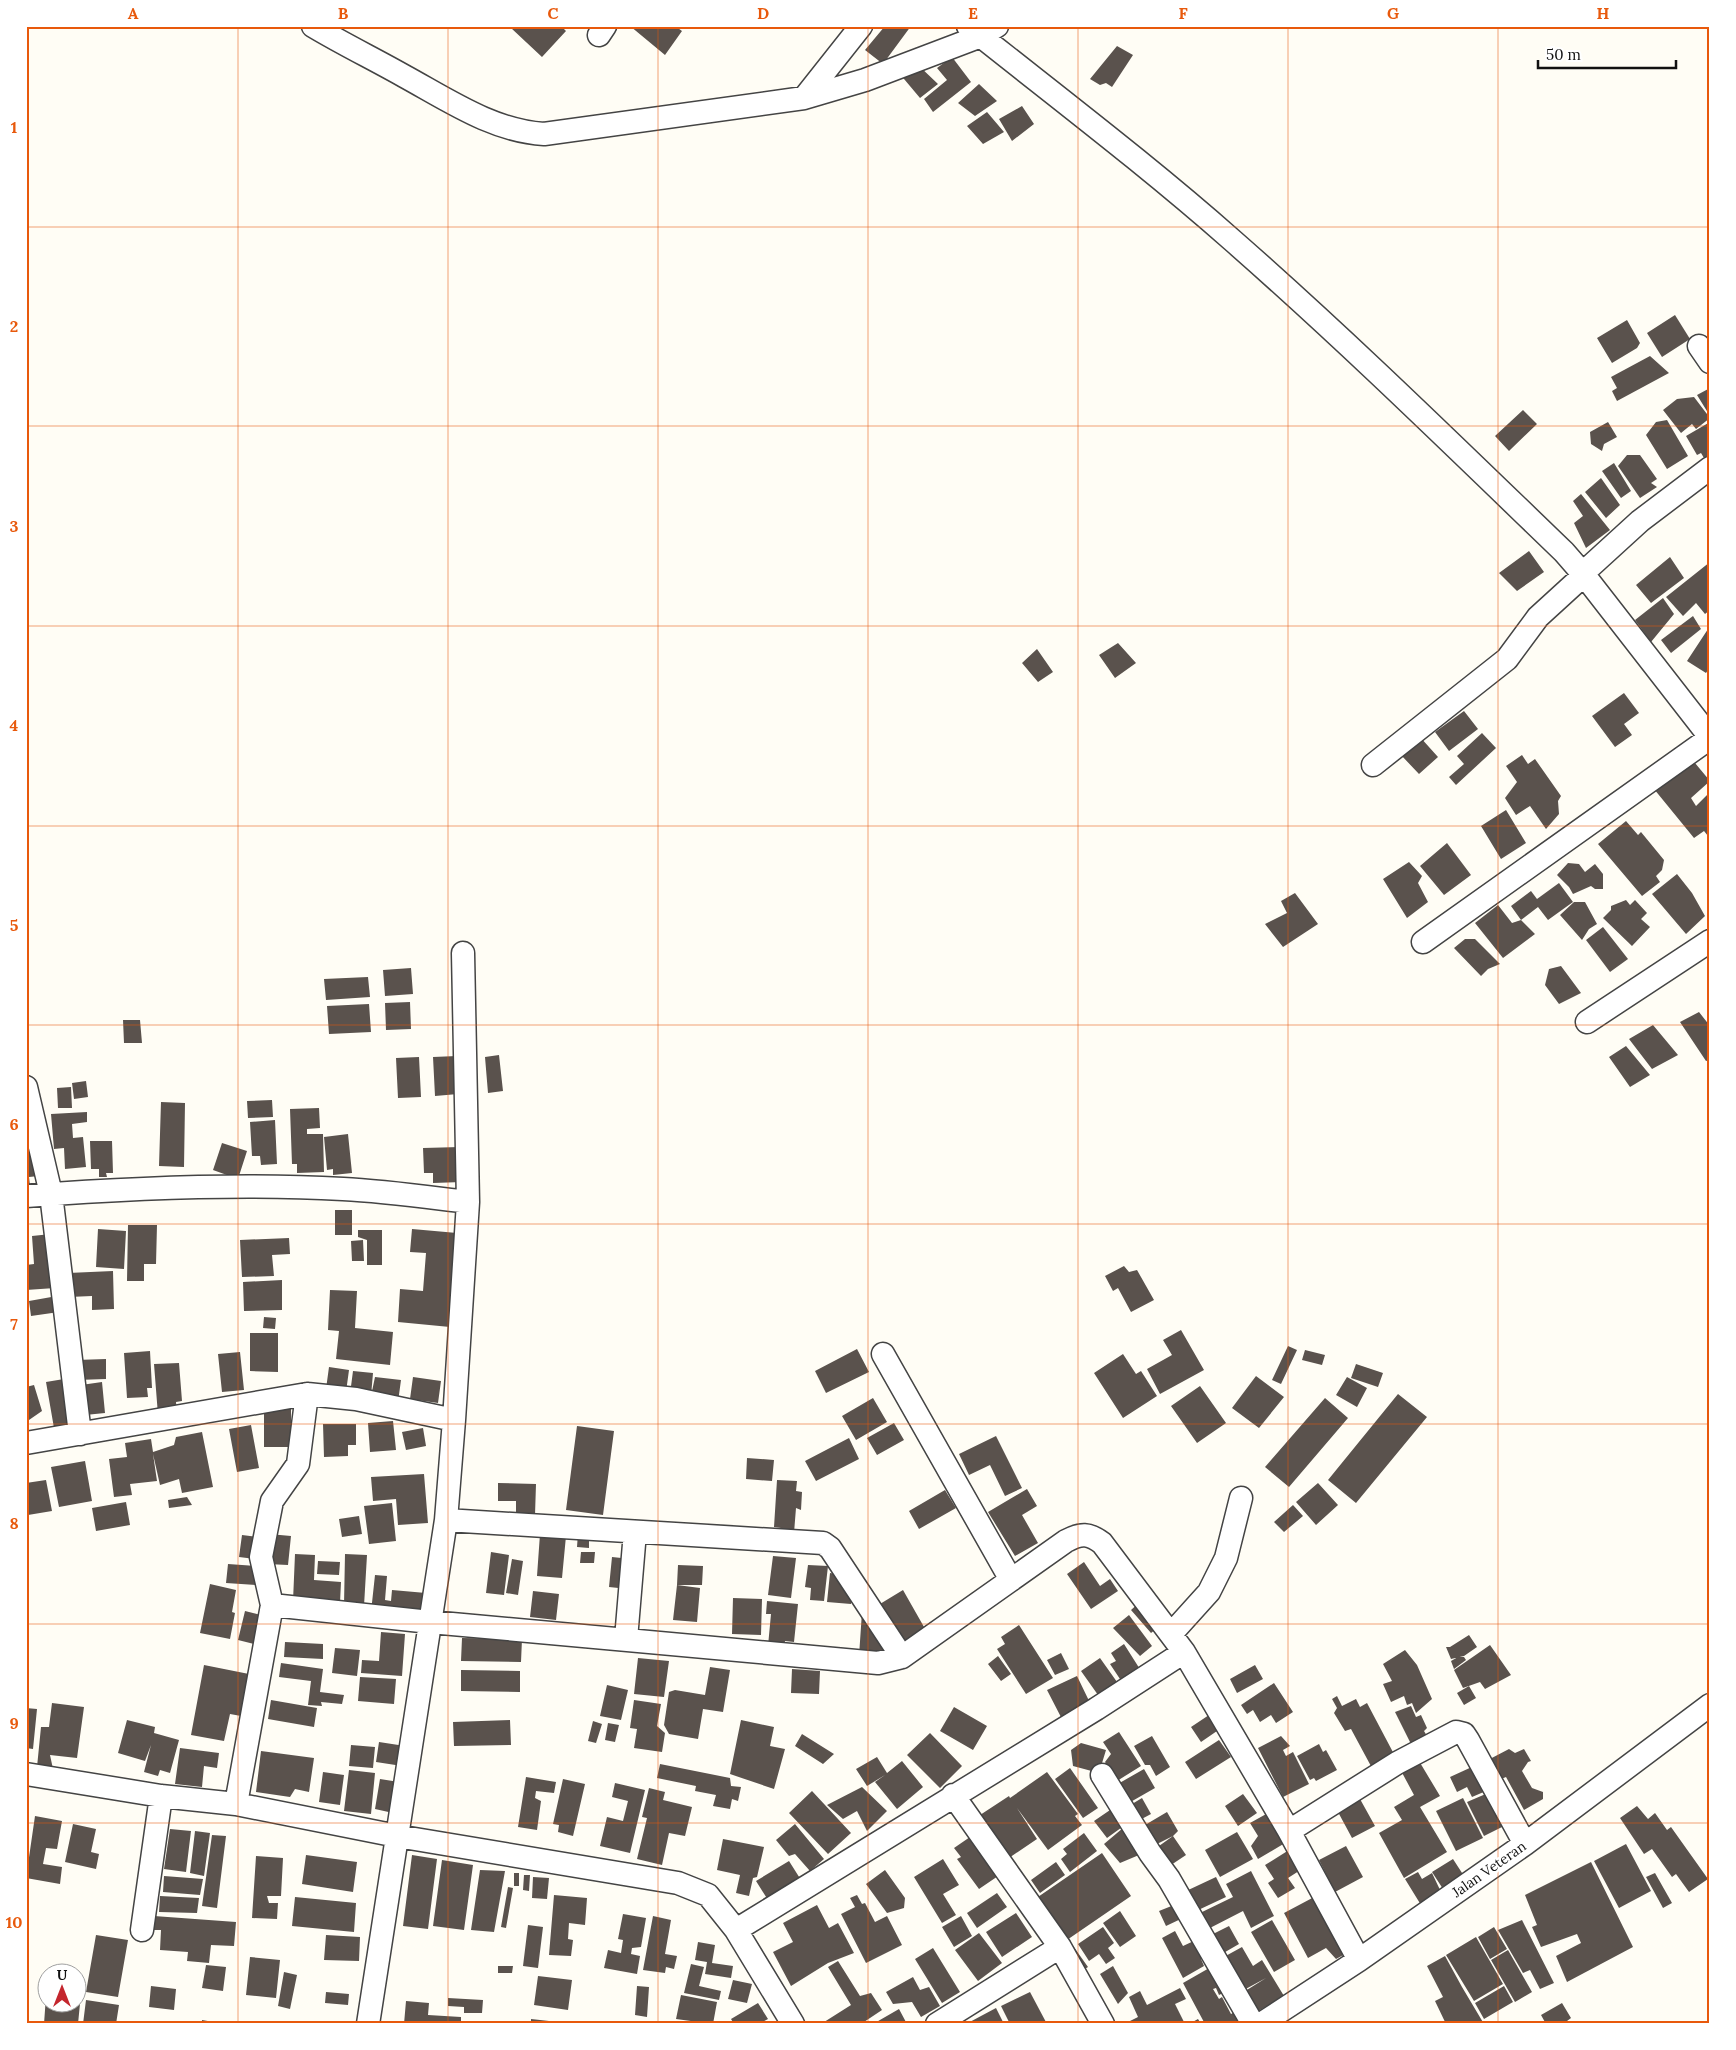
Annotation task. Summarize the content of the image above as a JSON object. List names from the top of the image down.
{
  "streets": {
    "street": ["Jalan Veteran"]
  },
  "scale_bar": "50 m",
  "north": "top",
  "grid": {
    "columns": [
      "A",
      "B",
      "C",
      "D",
      "E",
      "F",
      "G",
      "H"
    ],
    "rows": [
      "1",
      "2",
      "3",
      "4",
      "5",
      "6",
      "7",
      "8",
      "9",
      "10"
    ]
  }
}
